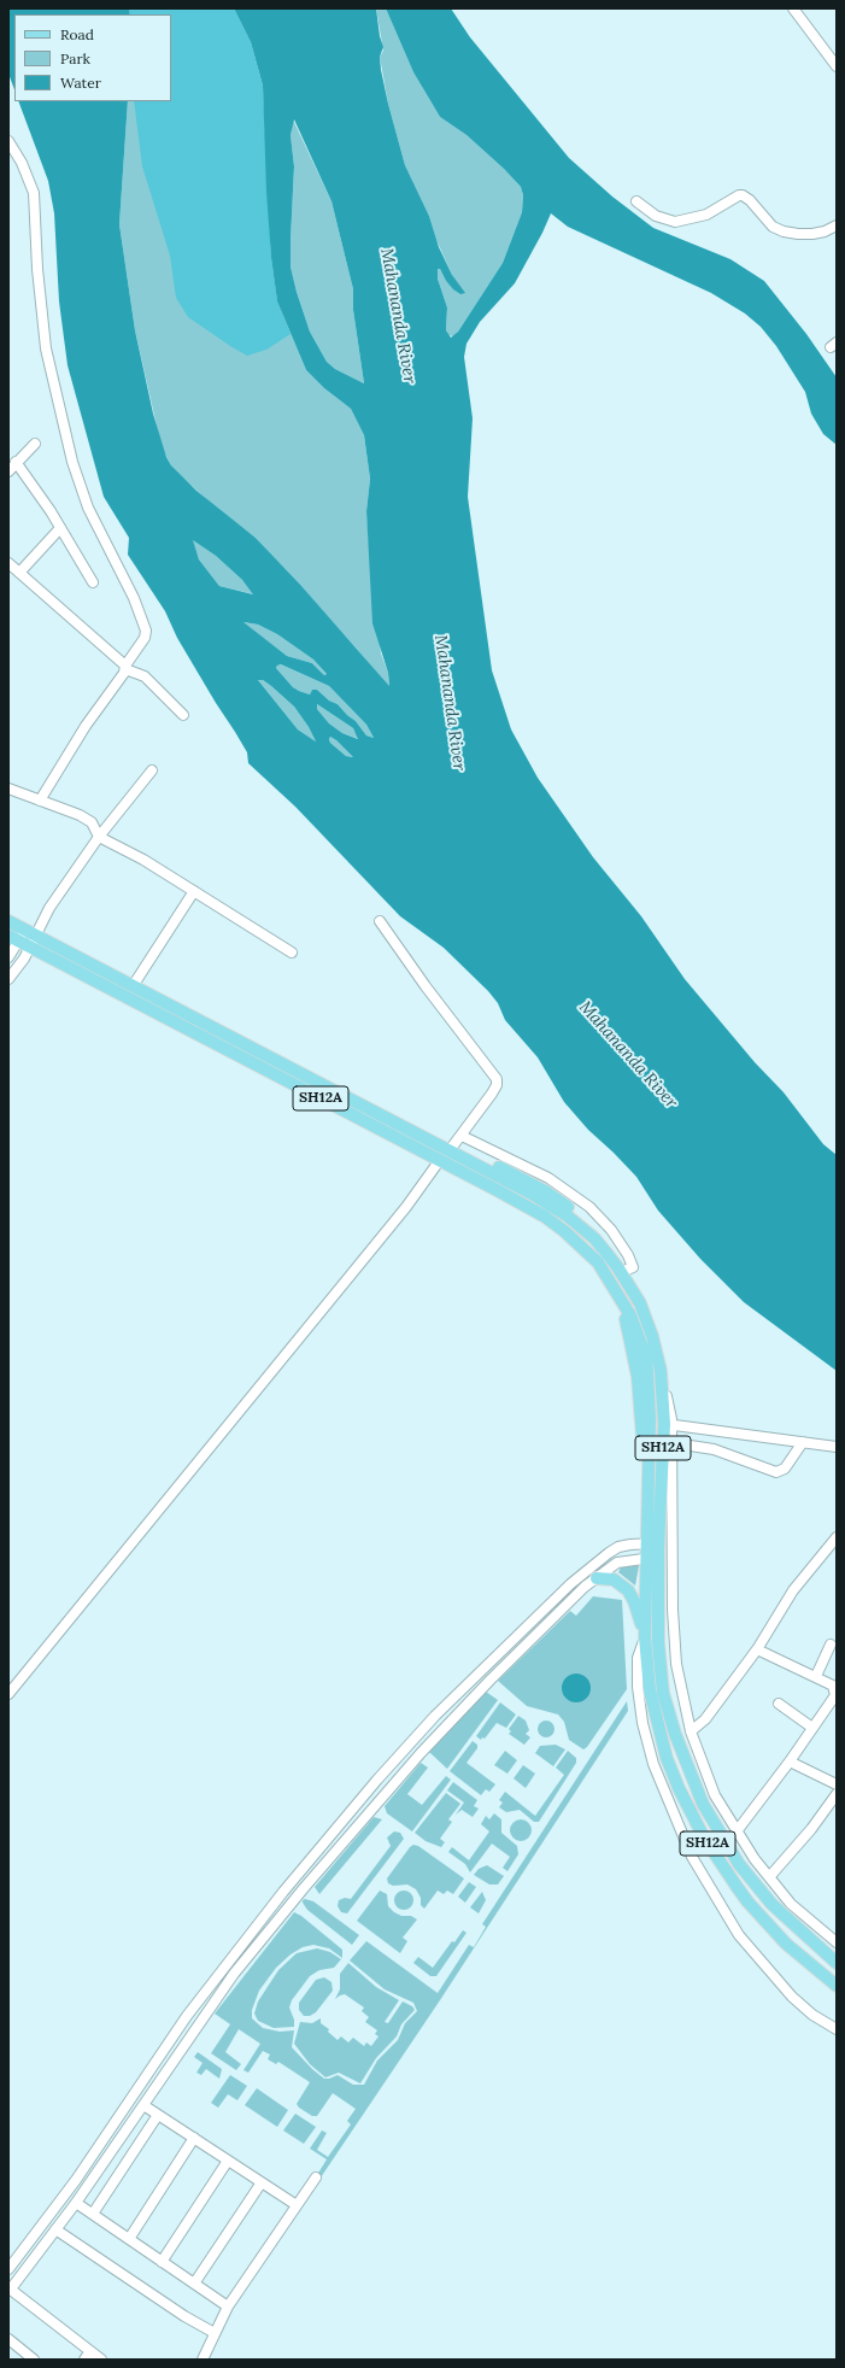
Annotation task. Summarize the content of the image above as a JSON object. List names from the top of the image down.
{
  "streets": {
    "main road": ["SH12A"]
  },
  "water": ["Mahananda River"],
  "legend": ["Road", "Park", "Water"]
}
